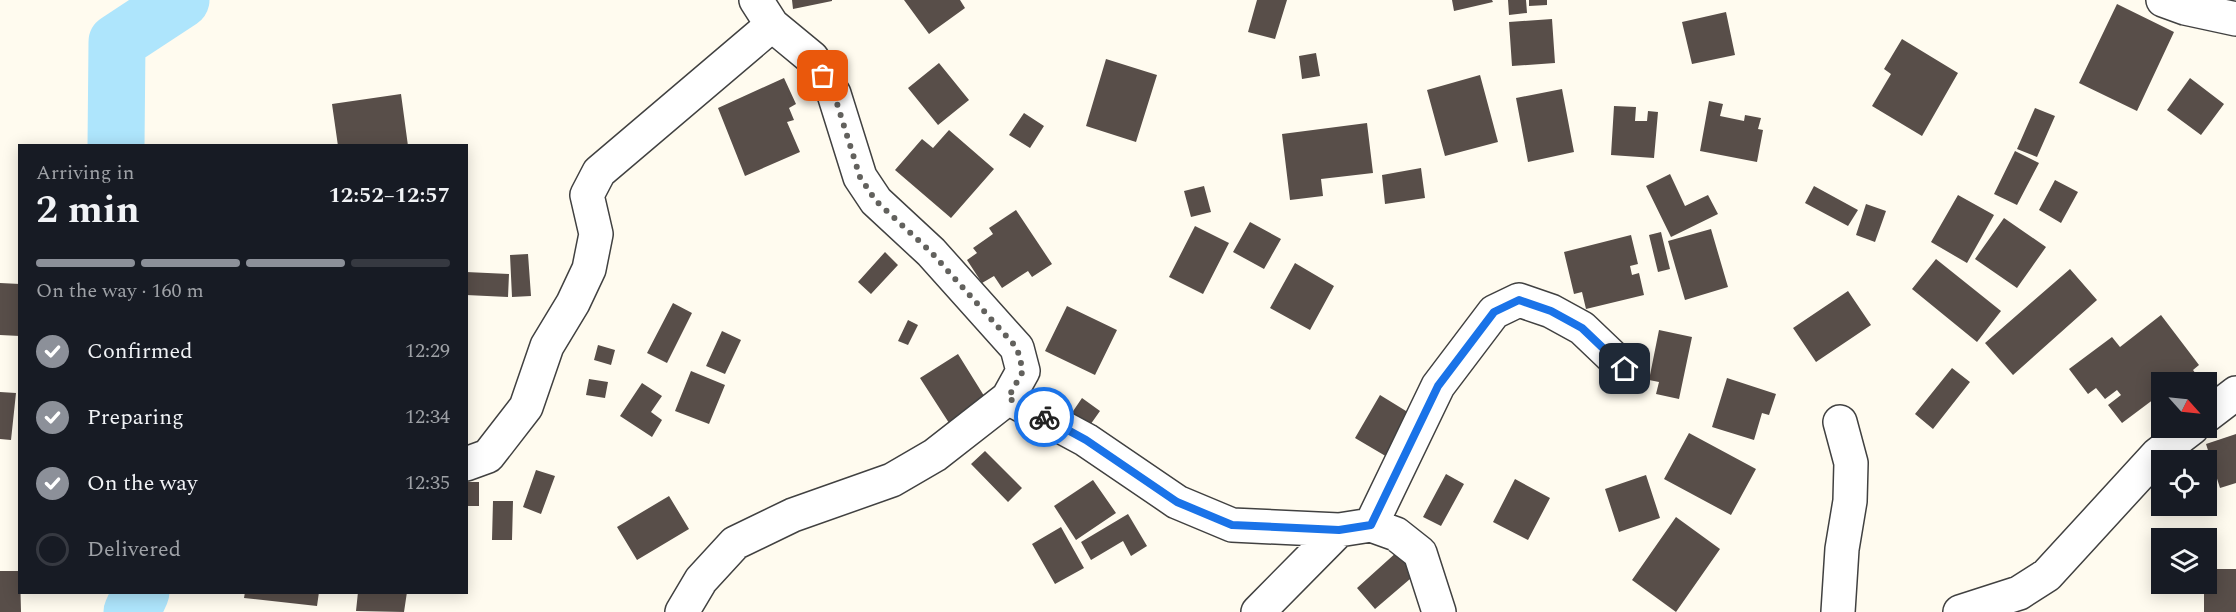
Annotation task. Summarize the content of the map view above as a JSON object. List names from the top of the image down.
{
  "north": "bottom right",
  "page": {
    "heading": ["2 min", "Arriving in", "12:52–12:57"],
    "bar": "On the way · 160 m",
    "list": [
      ["Confirmed", "12:29"],
      ["Preparing", "12:34"],
      ["On the way", "12:35"],
      "Delivered"
    ]
  }
}
